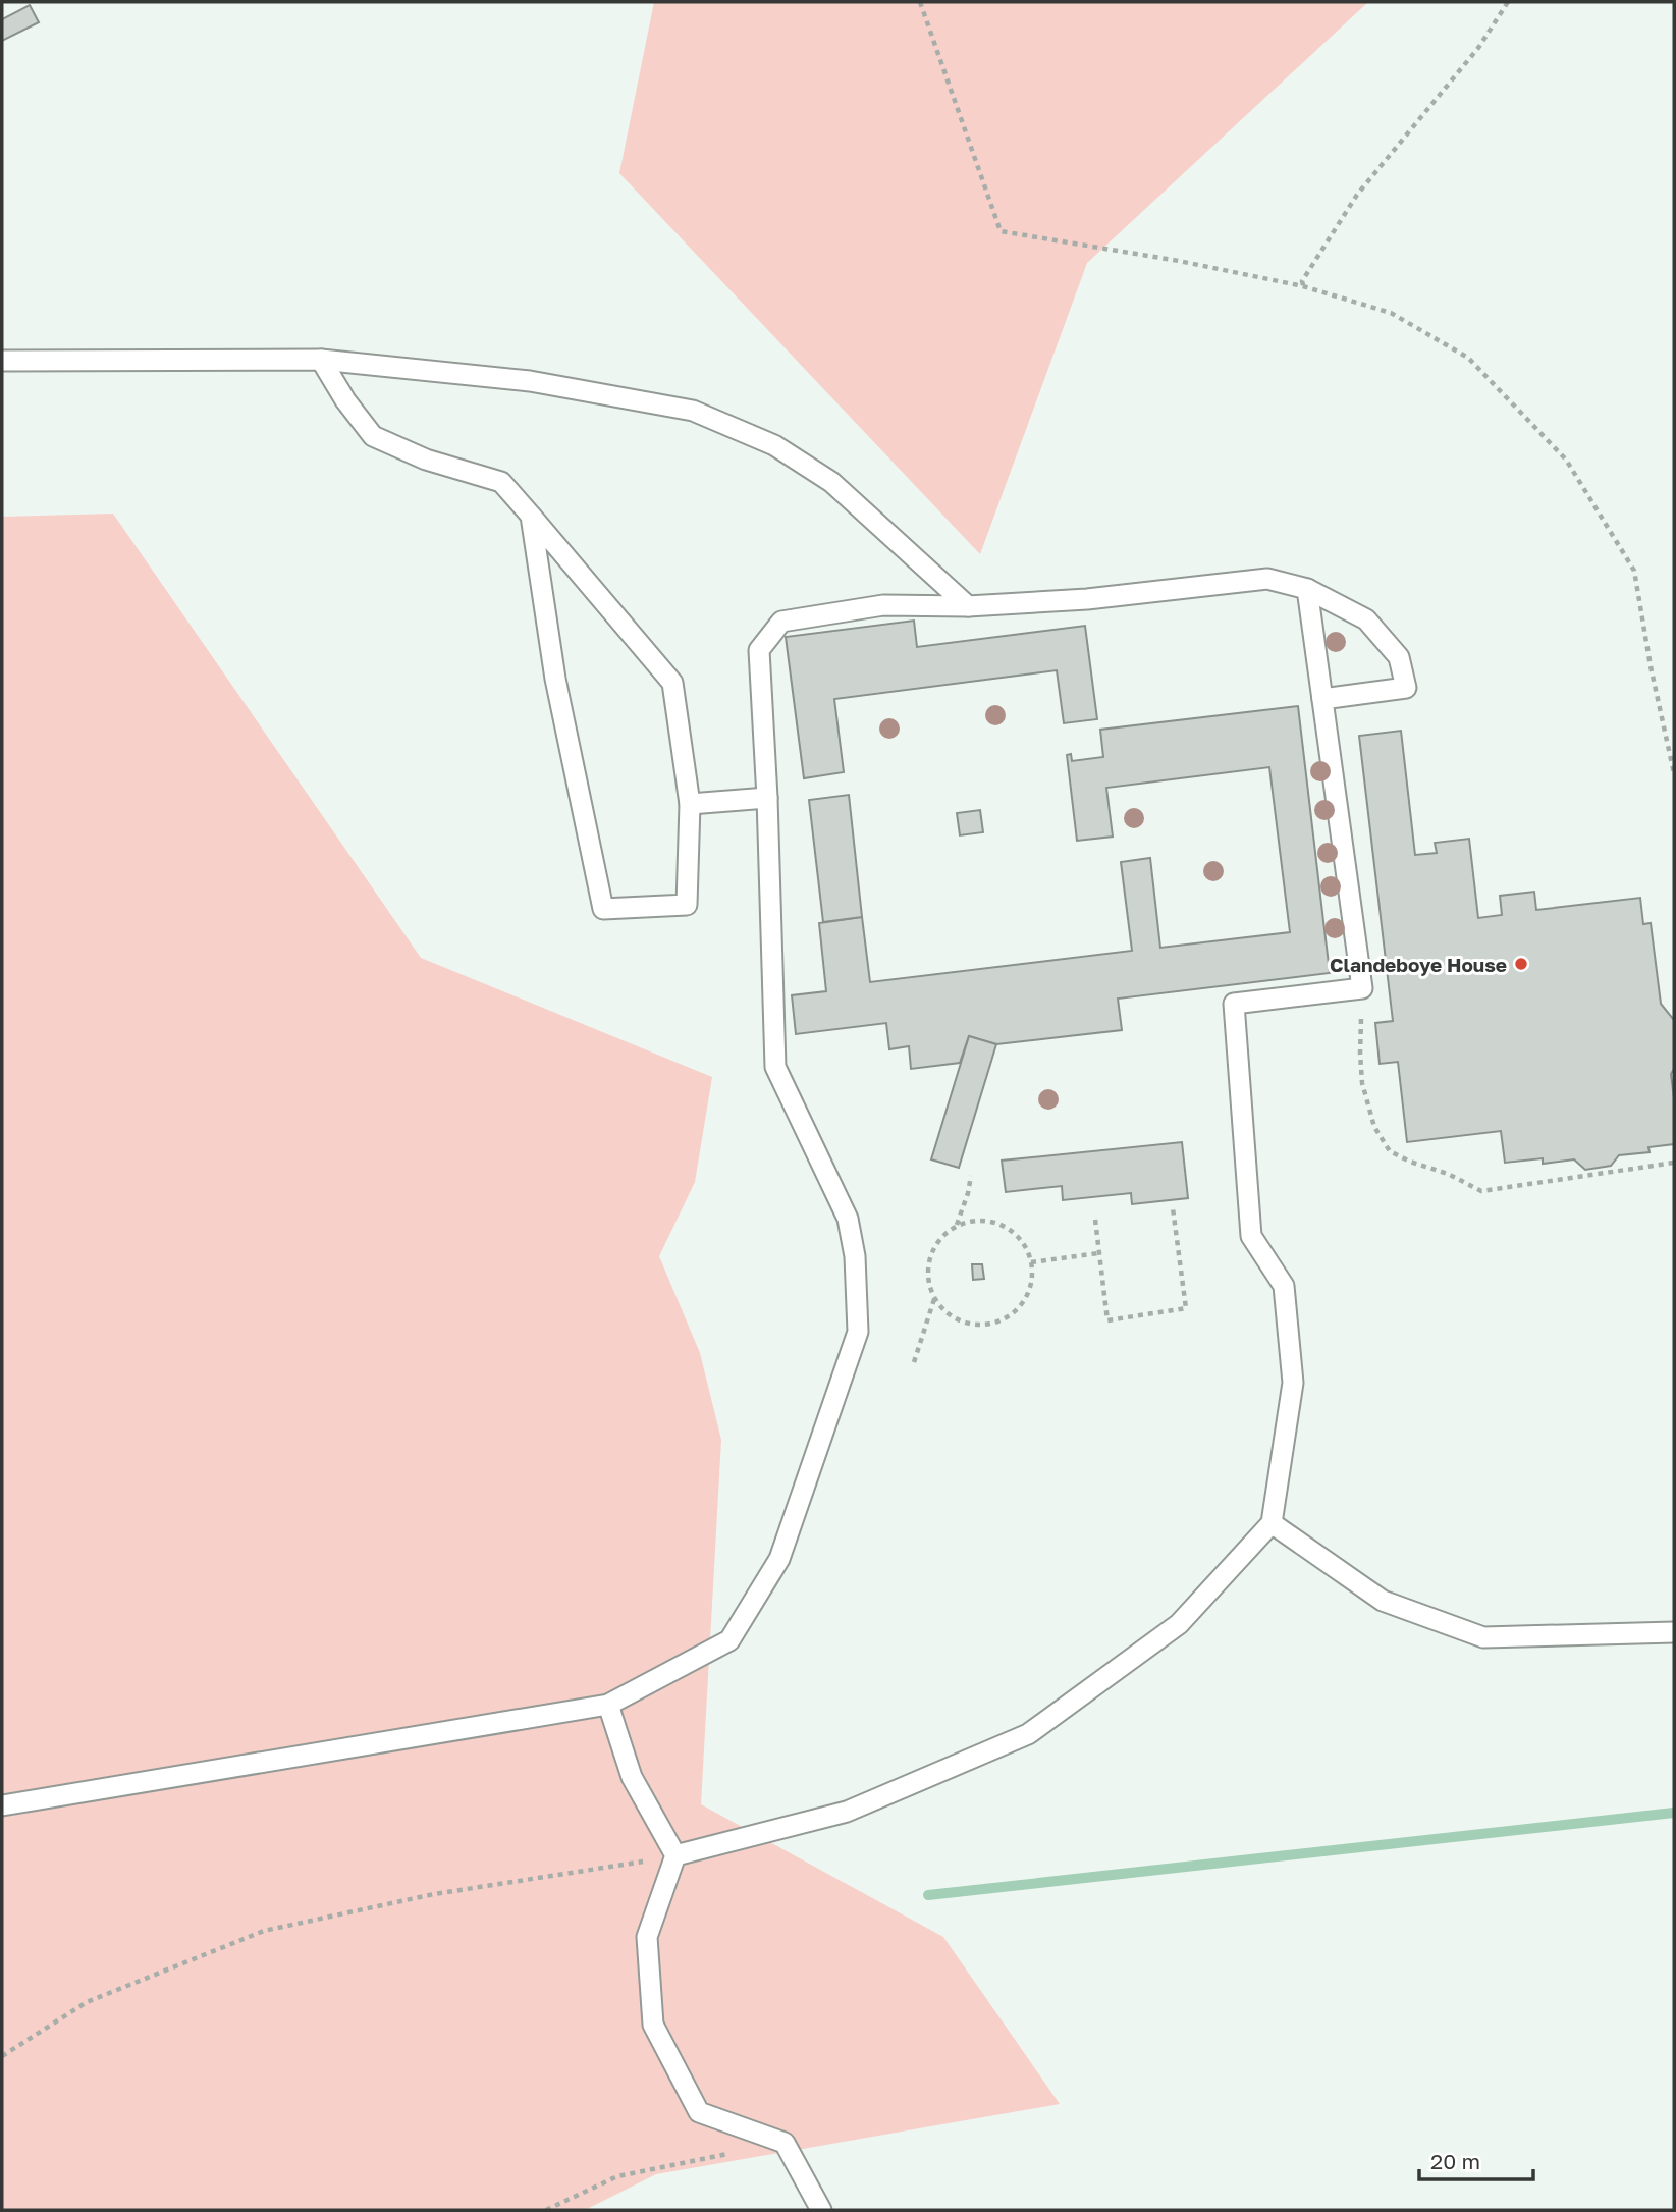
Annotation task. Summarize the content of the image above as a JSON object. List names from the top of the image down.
{
  "places": ["Clandeboye House"],
  "scale_bar": "20 m"
}
